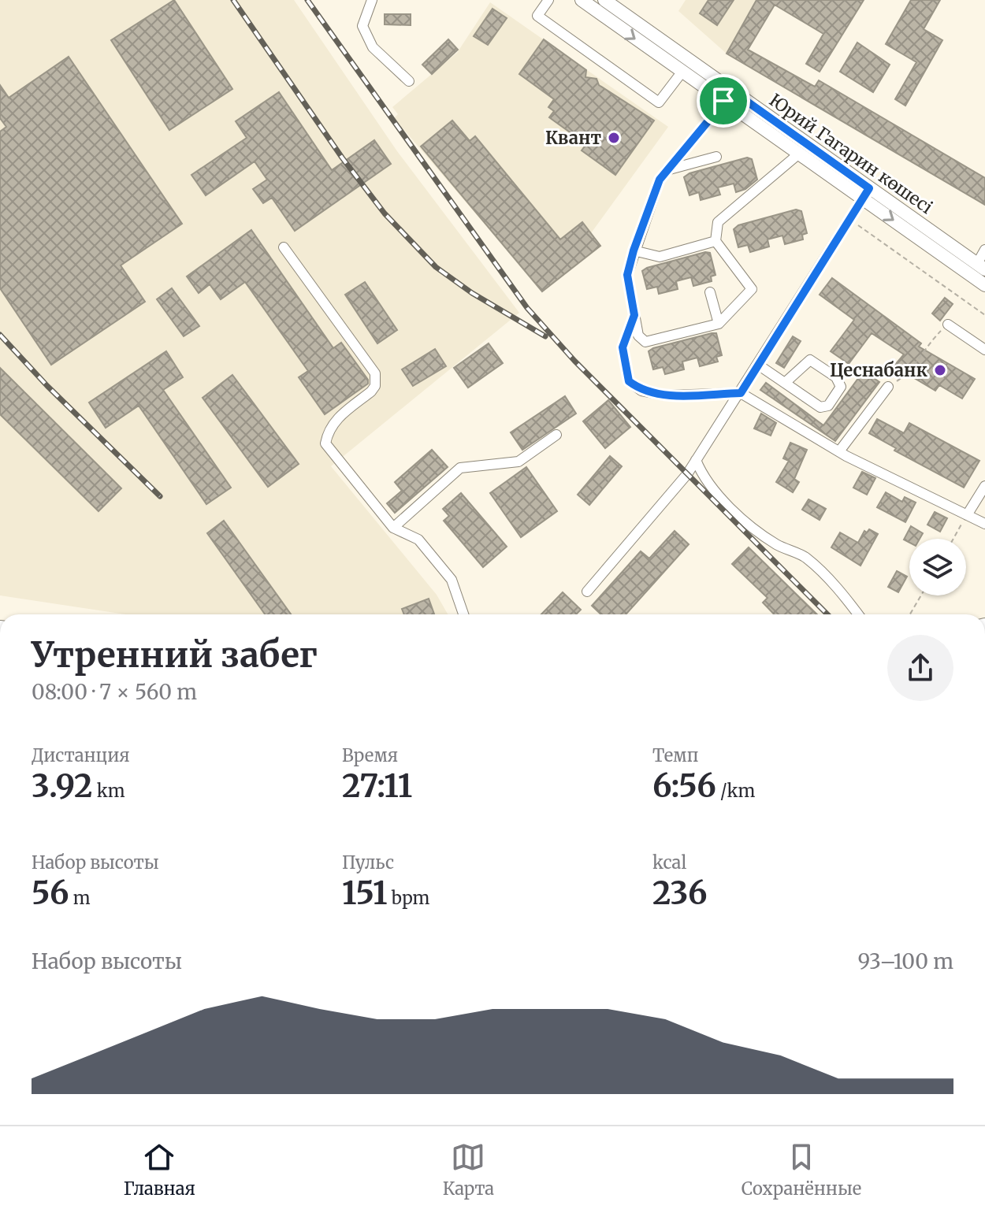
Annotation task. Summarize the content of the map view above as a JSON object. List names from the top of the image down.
{
  "streets": {
    "main road": ["Юрий Гагарин көшесі"]
  },
  "places": ["Квант", "Цеснабанк"],
  "page": {
    "heading": ["Утренний забег", "08:00 · 7 × 560 m"],
    "stats": [
      ["Дистанция", "3.92 km"],
      ["Время", "27:11"],
      ["Темп", "6:56 /km"],
      ["Набор высоты", "56 m"],
      ["Пульс", "151 bpm"],
      ["kcal", "236"]
    ],
    "chart": ["Набор высоты", "93–100 m"],
    "tabs": ["Главная", "Карта", "Сохранённые"]
  }
}
